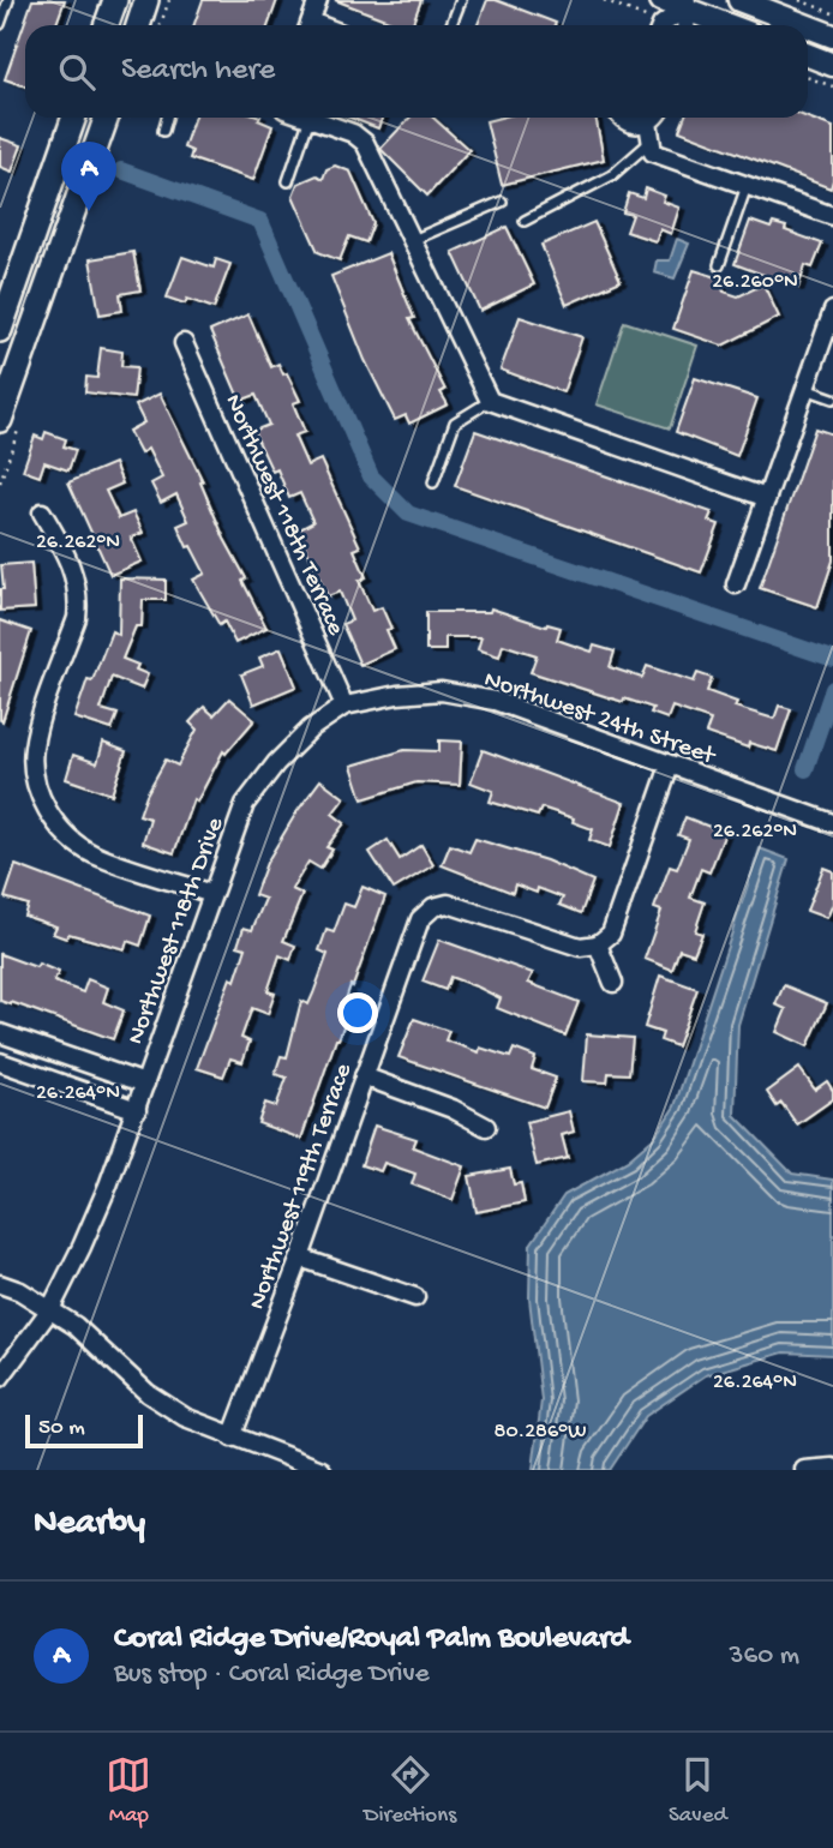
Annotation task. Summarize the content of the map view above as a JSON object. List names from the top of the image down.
{
  "streets": {
    "street": [
      "Northwest 118th Terrace",
      "Northwest 24th Street",
      "Northwest 118th Drive",
      "Northwest 119th Terrace"
    ]
  },
  "crossings": [
    ["Northwest 118th Terrace", "Northwest 24th Street"],
    ["Northwest 118th Terrace", "Northwest 118th Drive"],
    ["Northwest 24th Street", "Northwest 118th Drive"]
  ],
  "scale_bar": "50 m",
  "page": {
    "search": "Search here",
    "pins": "A",
    "scale": "50 m",
    "heading": "Nearby",
    "list": [
      {
        "mark": "A",
        "name": "Coral Ridge Drive/Royal Palm Boulevard",
        "note": "Bus stop · Coral Ridge Drive",
        "value": "360 m"
      }
    ],
    "nav": ["Map", "Directions", "Saved"]
  },
  "coordinates": [
    "26.260°N",
    "26.262°N",
    "26.264°N",
    "80.286°W"
  ]
}
